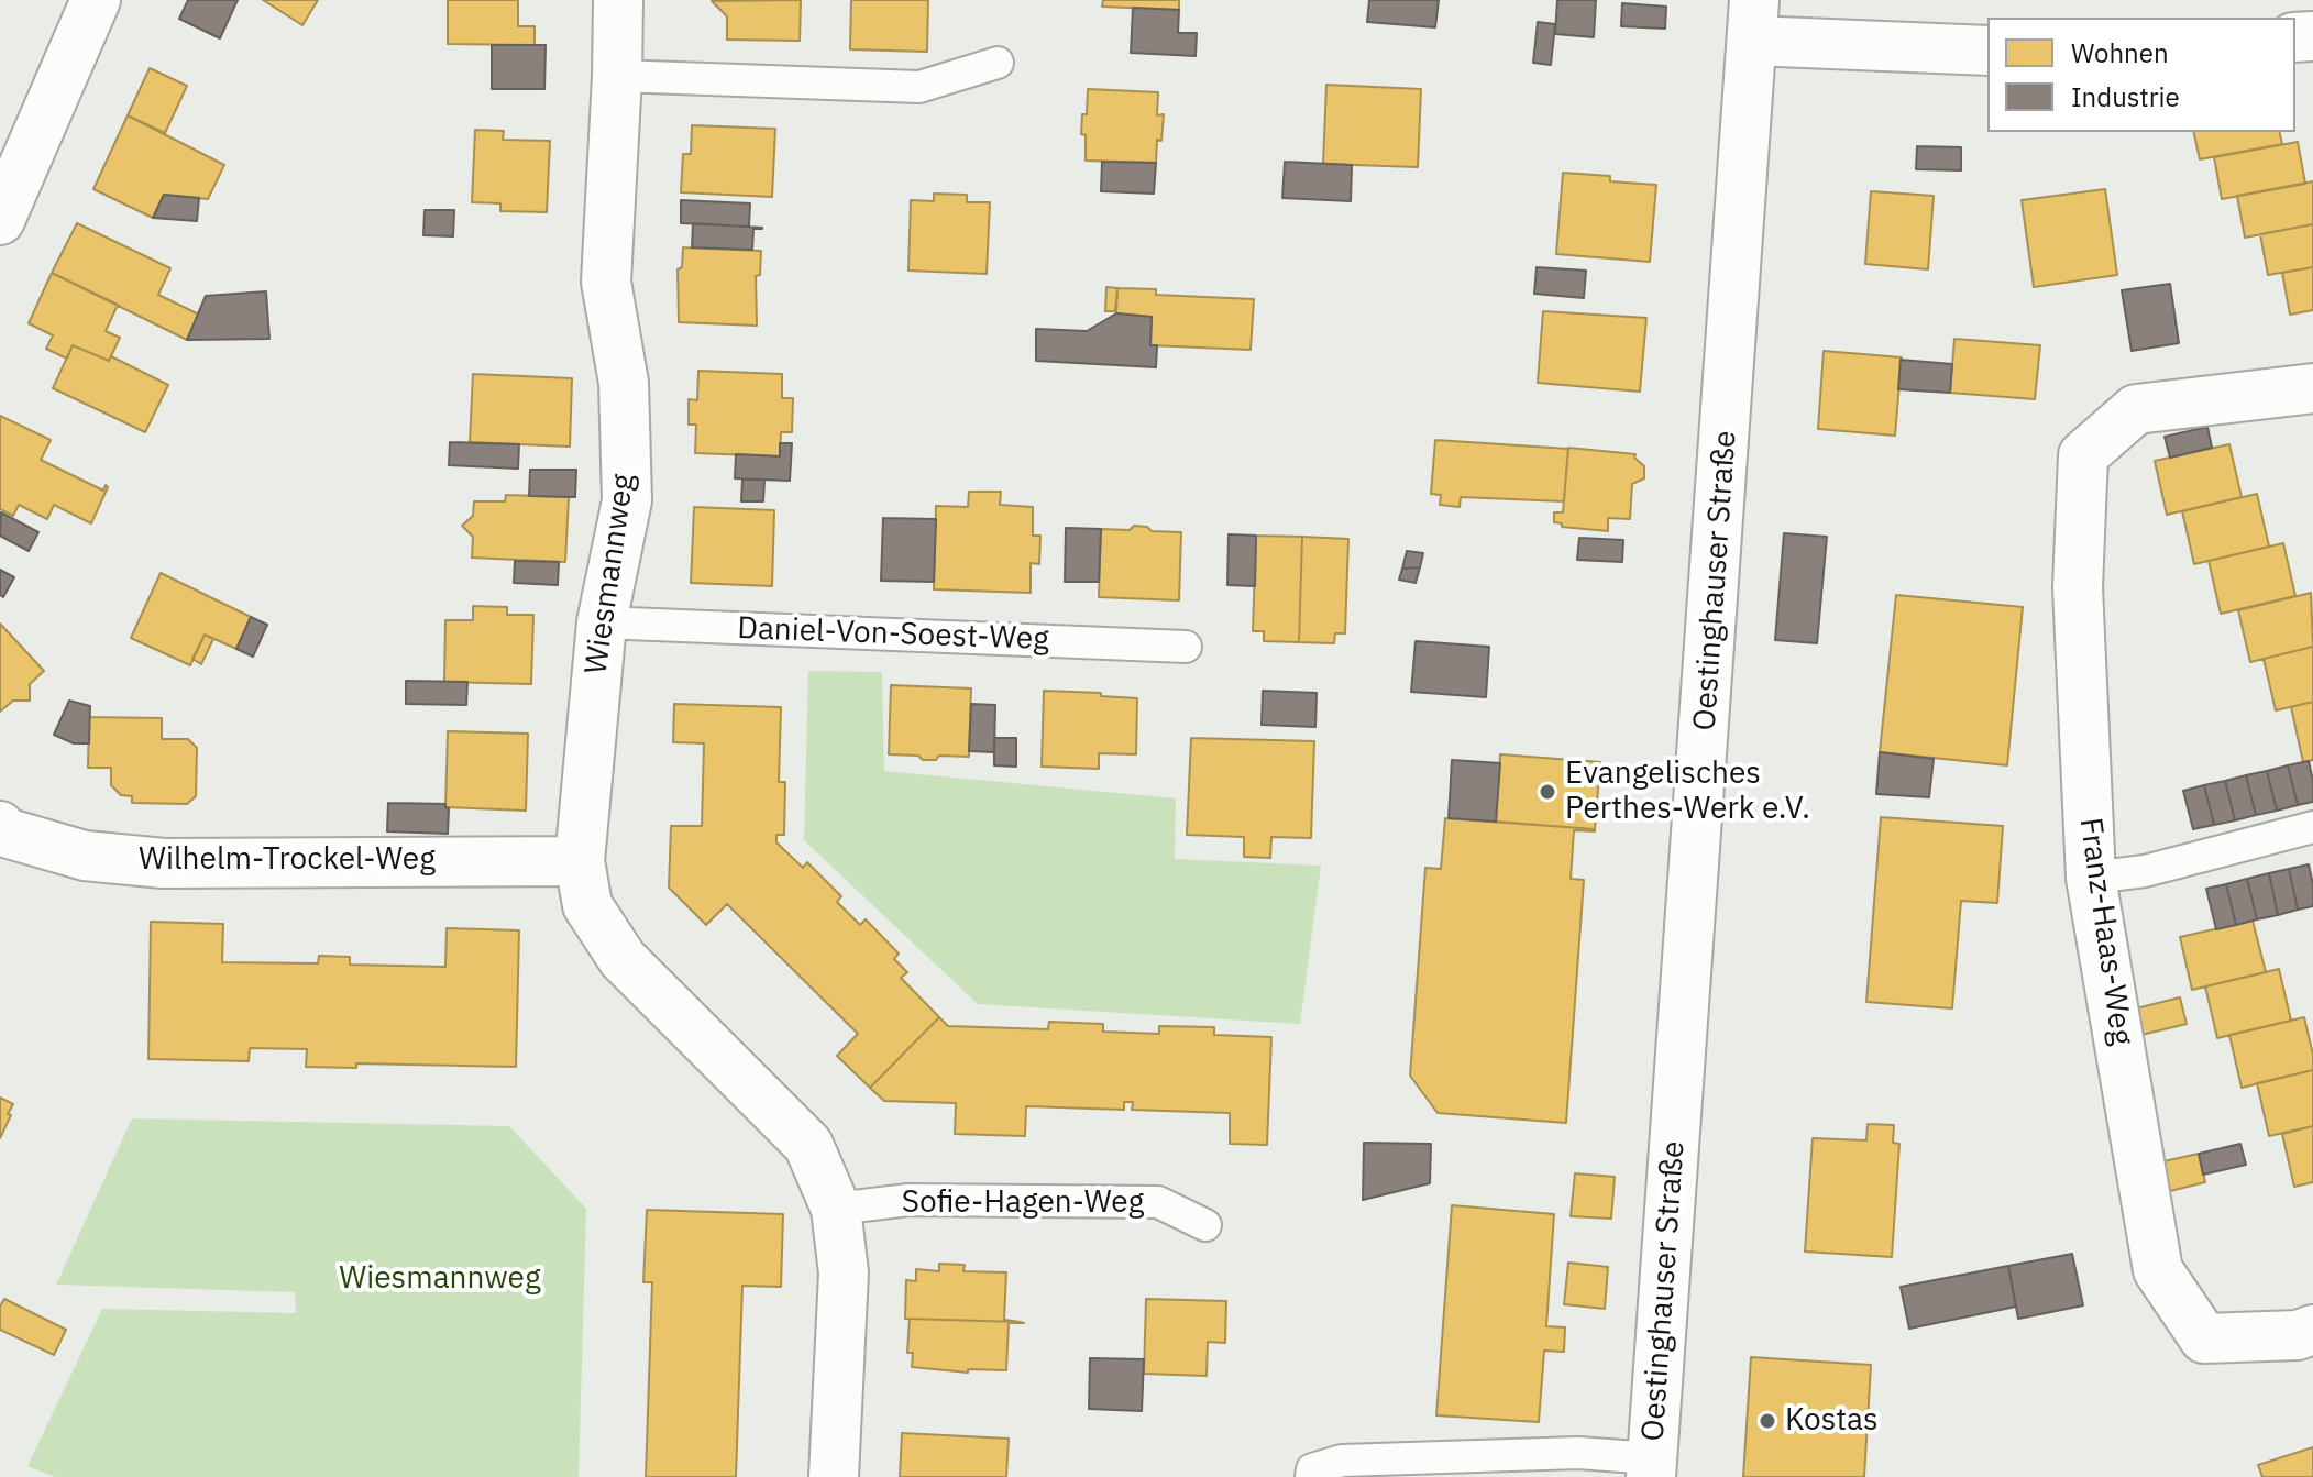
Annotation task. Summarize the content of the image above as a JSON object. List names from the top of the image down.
{
  "streets": {
    "street": [
      "Wiesmannweg",
      "Oestinghauser Straße",
      "Wilhelm-Trockel-Weg",
      "Franz-Haas-Weg"
    ],
    "lane": ["Daniel-Von-Soest-Weg", "Sofie-Hagen-Weg"]
  },
  "crossings": [
    ["Wiesmannweg", "Daniel-Von-Soest-Weg"],
    ["Wiesmannweg", "Wilhelm-Trockel-Weg"],
    ["Wiesmannweg", "Sofie-Hagen-Weg"]
  ],
  "parks": ["Wiesmannweg"],
  "places": ["Evangelisches Perthes-Werk e.V.", "Kostas"],
  "legend": ["Wohnen", "Industrie"]
}
